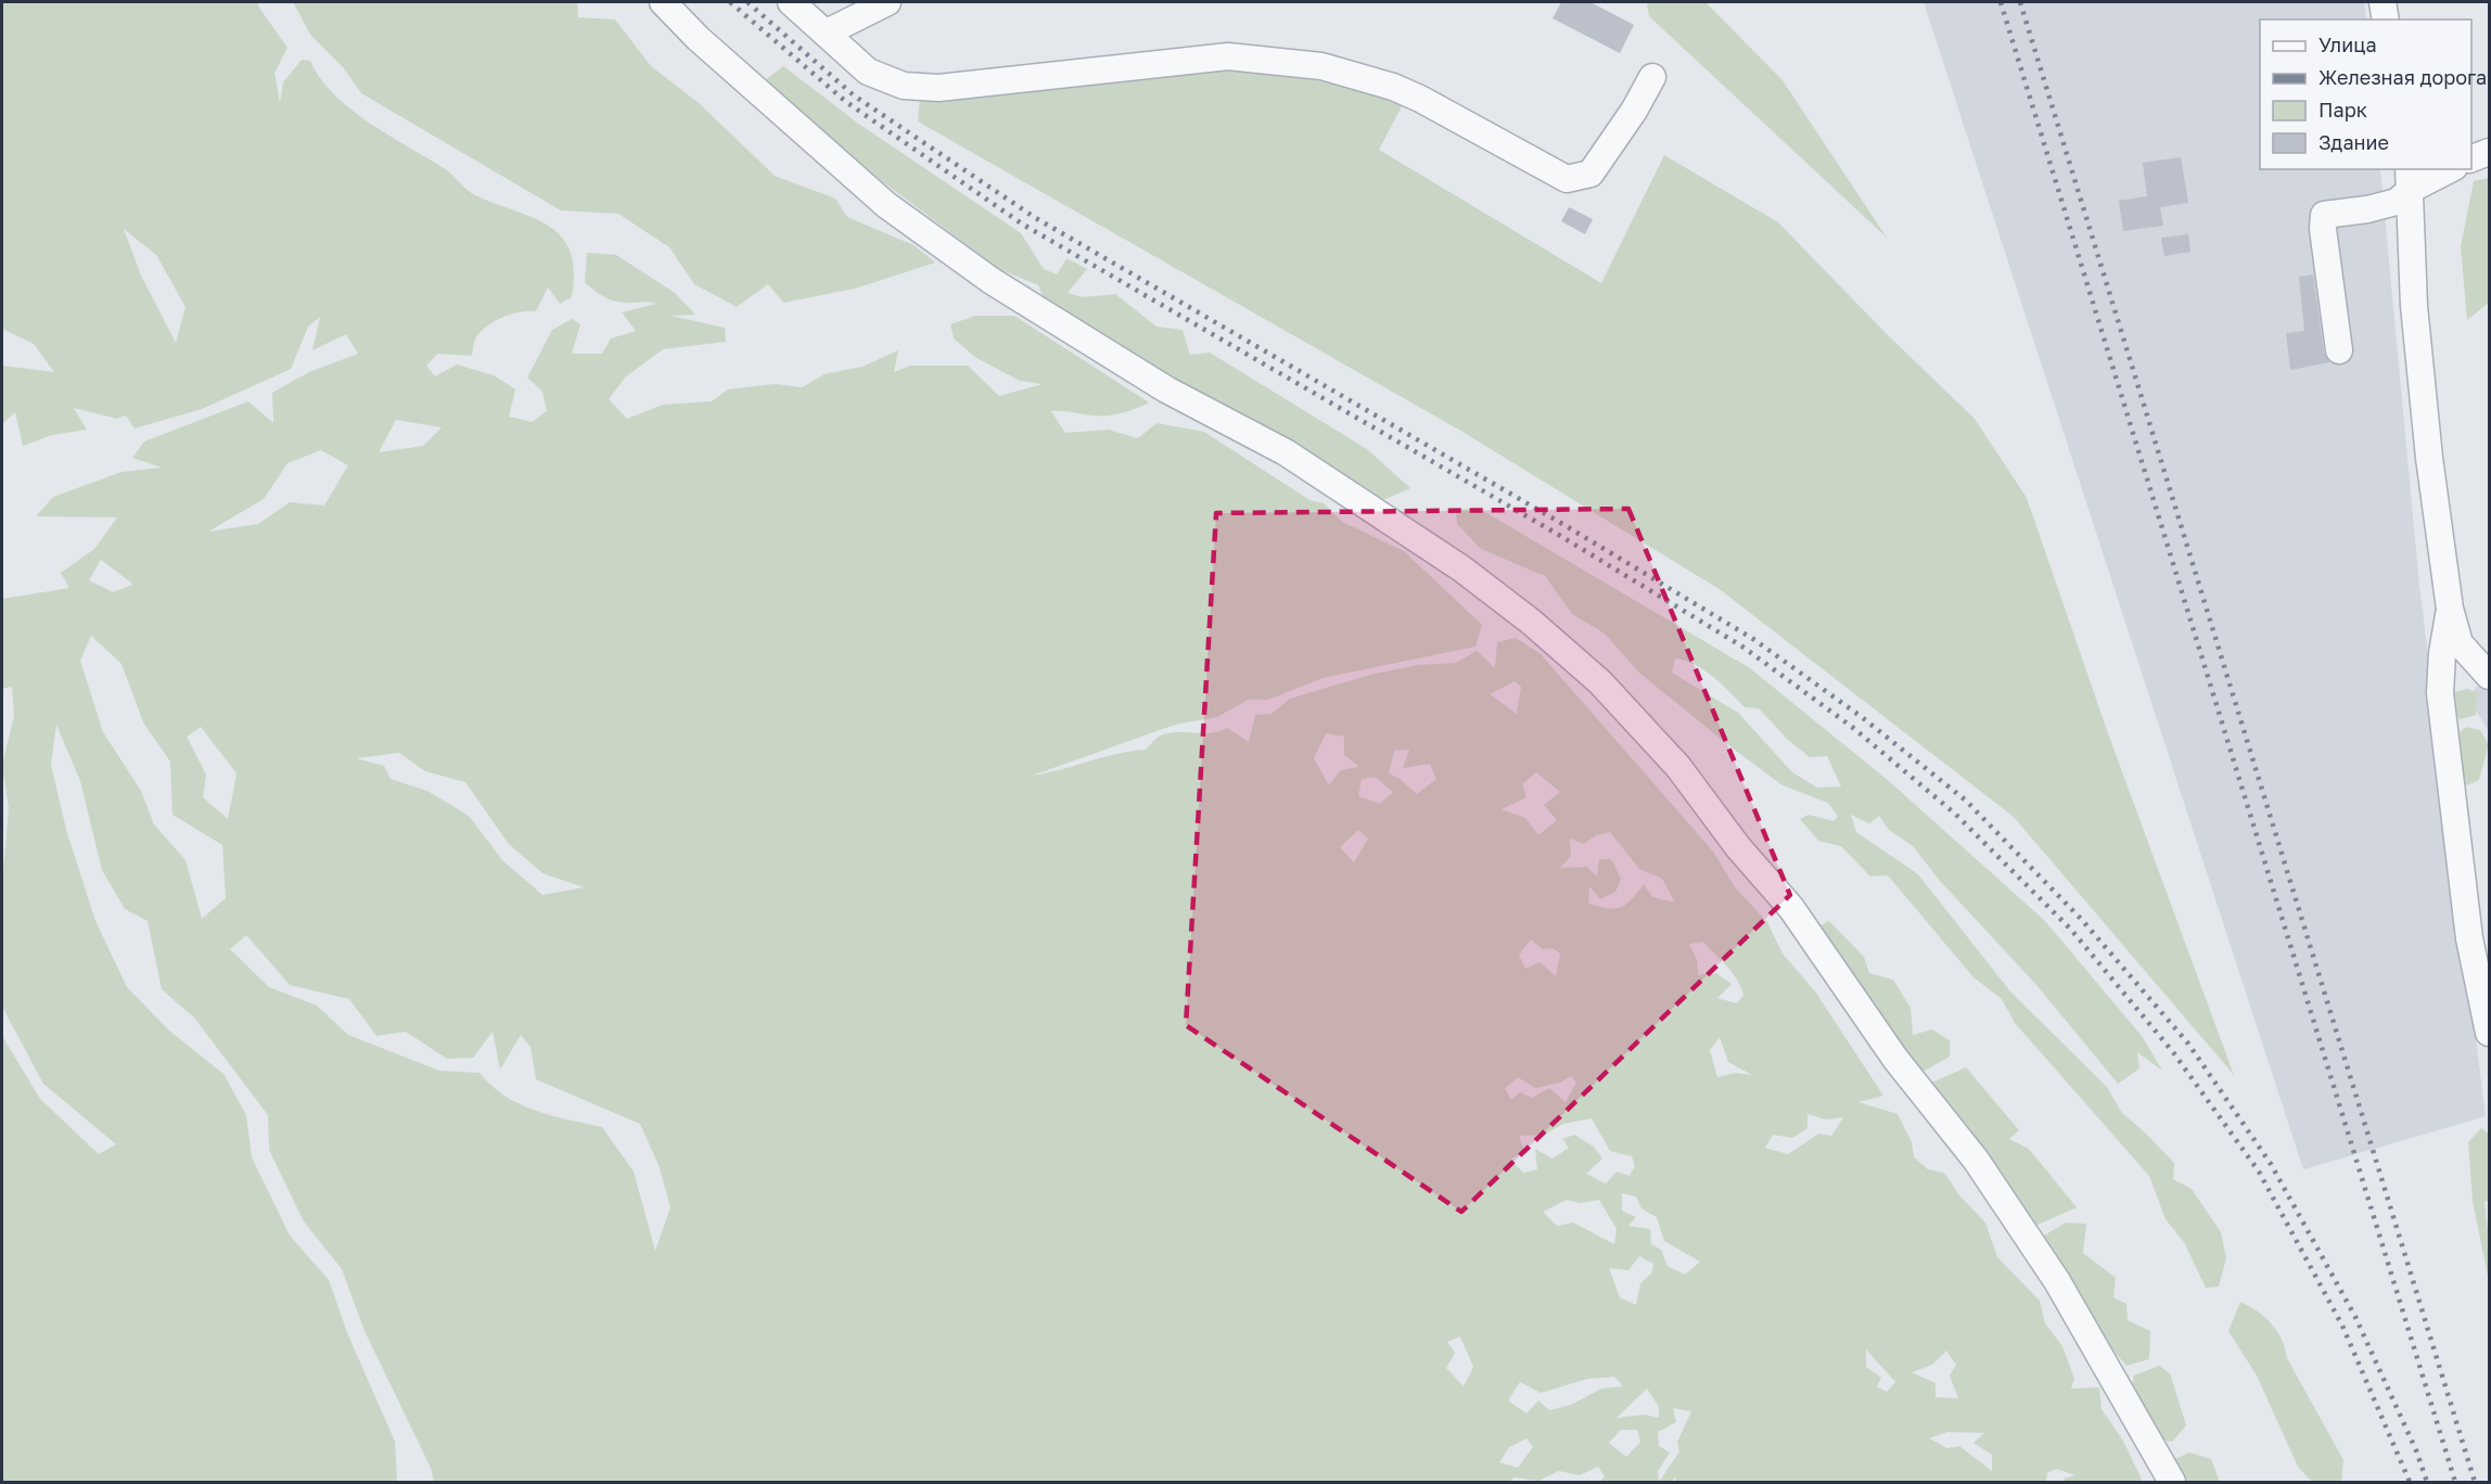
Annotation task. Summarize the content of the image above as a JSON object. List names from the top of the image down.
{
  "legend": [
    "Улица",
    "Железная дорога",
    "Парк",
    "Здание"
  ]
}
